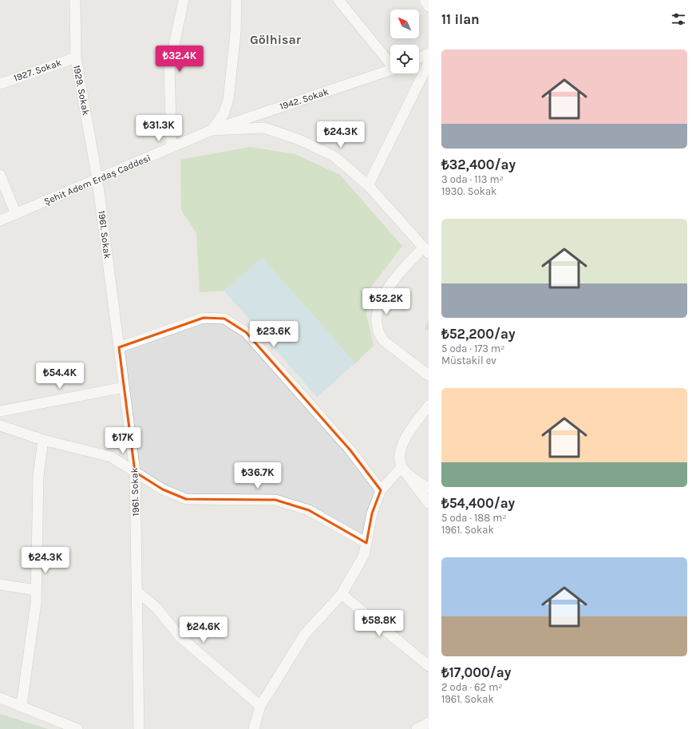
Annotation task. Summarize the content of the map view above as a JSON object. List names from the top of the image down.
{
  "streets": {
    "street": [
      "1927. Sokak",
      "1929. Sokak",
      "1942. Sokak",
      "Şehit Adem Erdaş Caddesi",
      "1961. Sokak"
    ]
  },
  "crossings": [
    ["1927. Sokak", "1929. Sokak"],
    ["1929. Sokak", "Şehit Adem Erdaş Caddesi"],
    ["1929. Sokak", "1961. Sokak"],
    ["1942. Sokak", "Şehit Adem Erdaş Caddesi"],
    ["Şehit Adem Erdaş Caddesi", "1961. Sokak"]
  ],
  "districts": ["Gölhisar"],
  "north": "top left",
  "page": {
    "heading": "11 ilan",
    "list": [
      {
        "name": "₺32,400/ay",
        "note": "3 oda · 113 m² · 1930. Sokak"
      },
      {
        "name": "₺52,200/ay",
        "note": "5 oda · 173 m² · Müstakil ev"
      },
      {
        "name": "₺54,400/ay",
        "note": "5 oda · 188 m² · 1961. Sokak"
      },
      {
        "name": "₺17,000/ay",
        "note": "2 oda · 62 m² · 1961. Sokak"
      }
    ],
    "price": [
      "₺32.4K",
      "₺31.3K",
      "₺24.3K",
      "₺52.2K",
      "₺23.6K",
      "₺54.4K",
      "₺17K",
      "₺36.7K",
      "₺24.3K",
      "₺58.8K",
      "₺24.6K"
    ]
  }
}
